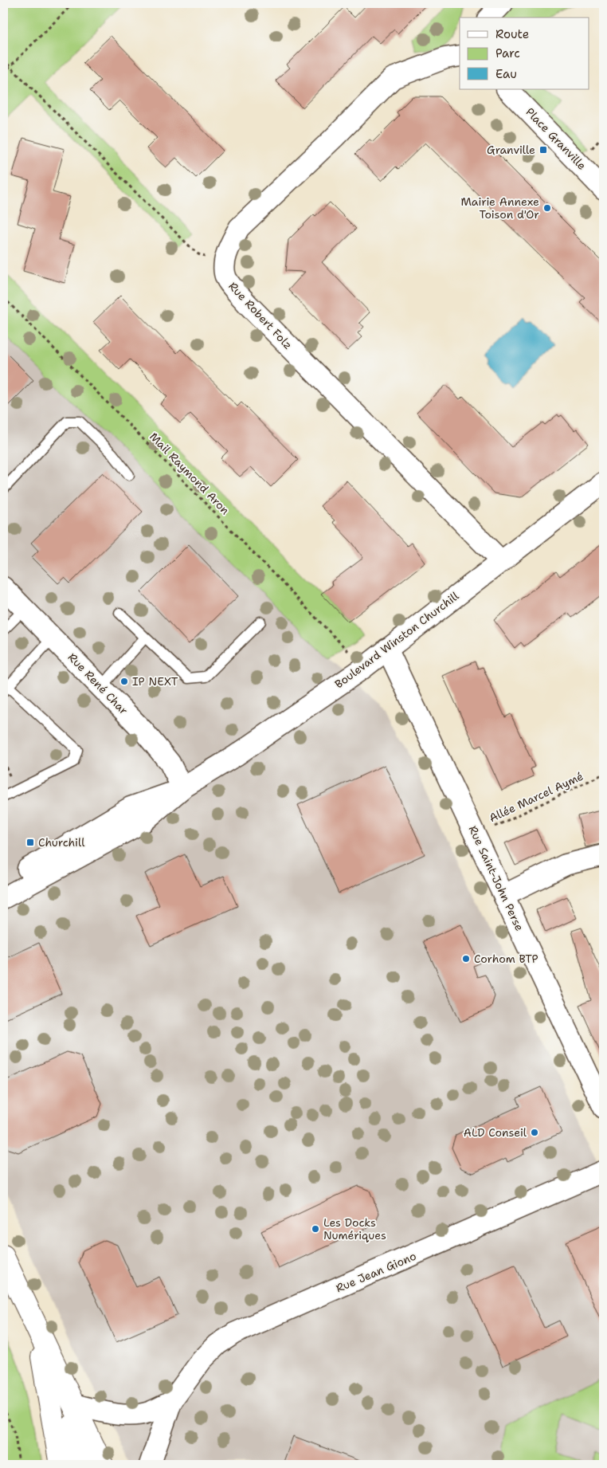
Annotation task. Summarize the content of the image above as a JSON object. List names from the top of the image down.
{
  "streets": {
    "street": [
      "Place Granville",
      "Rue Robert Folz",
      "Boulevard Winston Churchill",
      "Rue René Char",
      "Rue Saint-John Perse",
      "Rue Jean Giono"
    ],
    "path": ["Mail Raymond Aron", "Allée Marcel Aymé"]
  },
  "crossings": [
    ["Rue Robert Folz", "Boulevard Winston Churchill"],
    ["Boulevard Winston Churchill", "Rue René Char"],
    ["Boulevard Winston Churchill", "Rue Saint-John Perse"],
    ["Allée Marcel Aymé", "Rue Saint-John Perse"]
  ],
  "places": {
    "transit": ["Granville", "Churchill"],
    "other": [
      "Mairie Annexe Toison d'Or",
      "IP NEXT",
      "Corhom BTP",
      "ALD Conseil",
      "Les Docks Numériques"
    ]
  },
  "legend": ["Route", "Parc", "Eau"]
}
